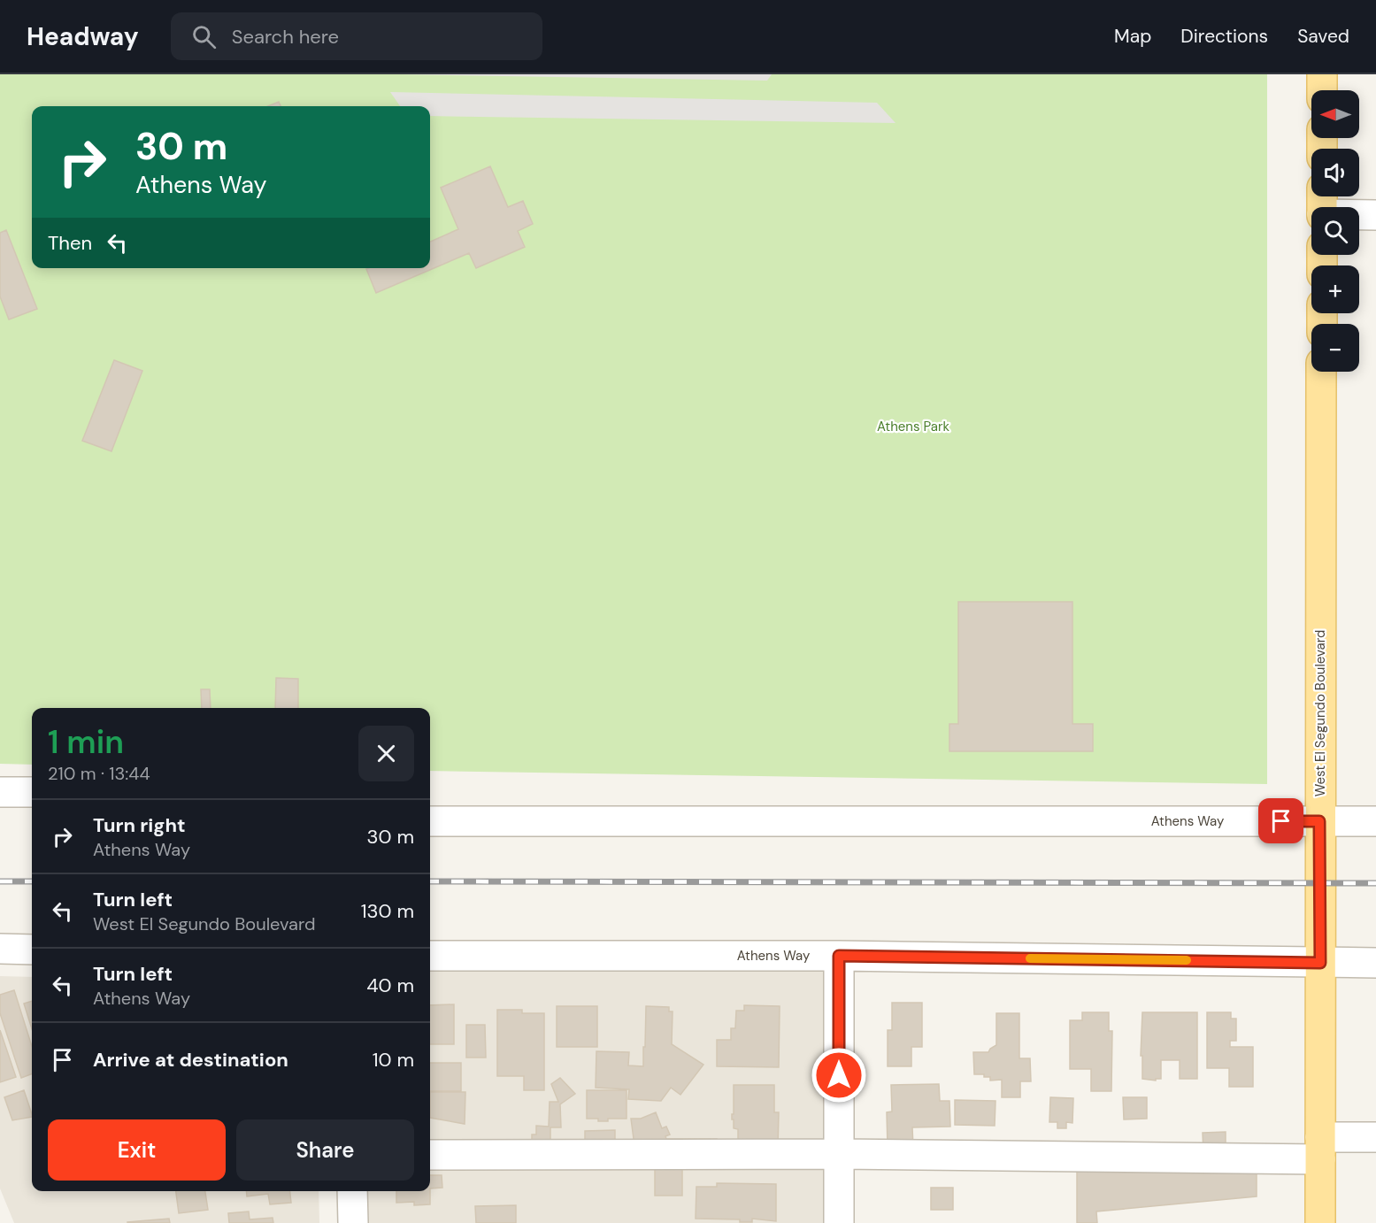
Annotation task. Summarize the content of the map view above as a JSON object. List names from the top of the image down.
{
  "streets": {
    "main road": ["West El Segundo Boulevard"],
    "street": ["Athens Way"]
  },
  "crossings": [
    ["West El Segundo Boulevard", "Athens Way"]
  ],
  "parks": ["Athens Park"],
  "north": "left",
  "page": {
    "header": "Headway",
    "search": "Search here",
    "nav": ["Map", "Directions", "Saved"],
    "map_buttons": ["+", "−"],
    "turn": ["30 m", "Athens Way"],
    "then": "Then",
    "heading": ["1 min", "210 m · 13:44"],
    "list": [
      {
        "name": "Turn right",
        "note": "Athens Way",
        "value": "30 m"
      },
      {
        "name": "Turn left",
        "note": "West El Segundo Boulevard",
        "value": "130 m"
      },
      {
        "name": "Turn left",
        "note": "Athens Way",
        "value": "40 m"
      },
      {
        "name": "Arrive at destination",
        "value": "10 m"
      }
    ],
    "buttons": ["Exit", "Share"]
  }
}
